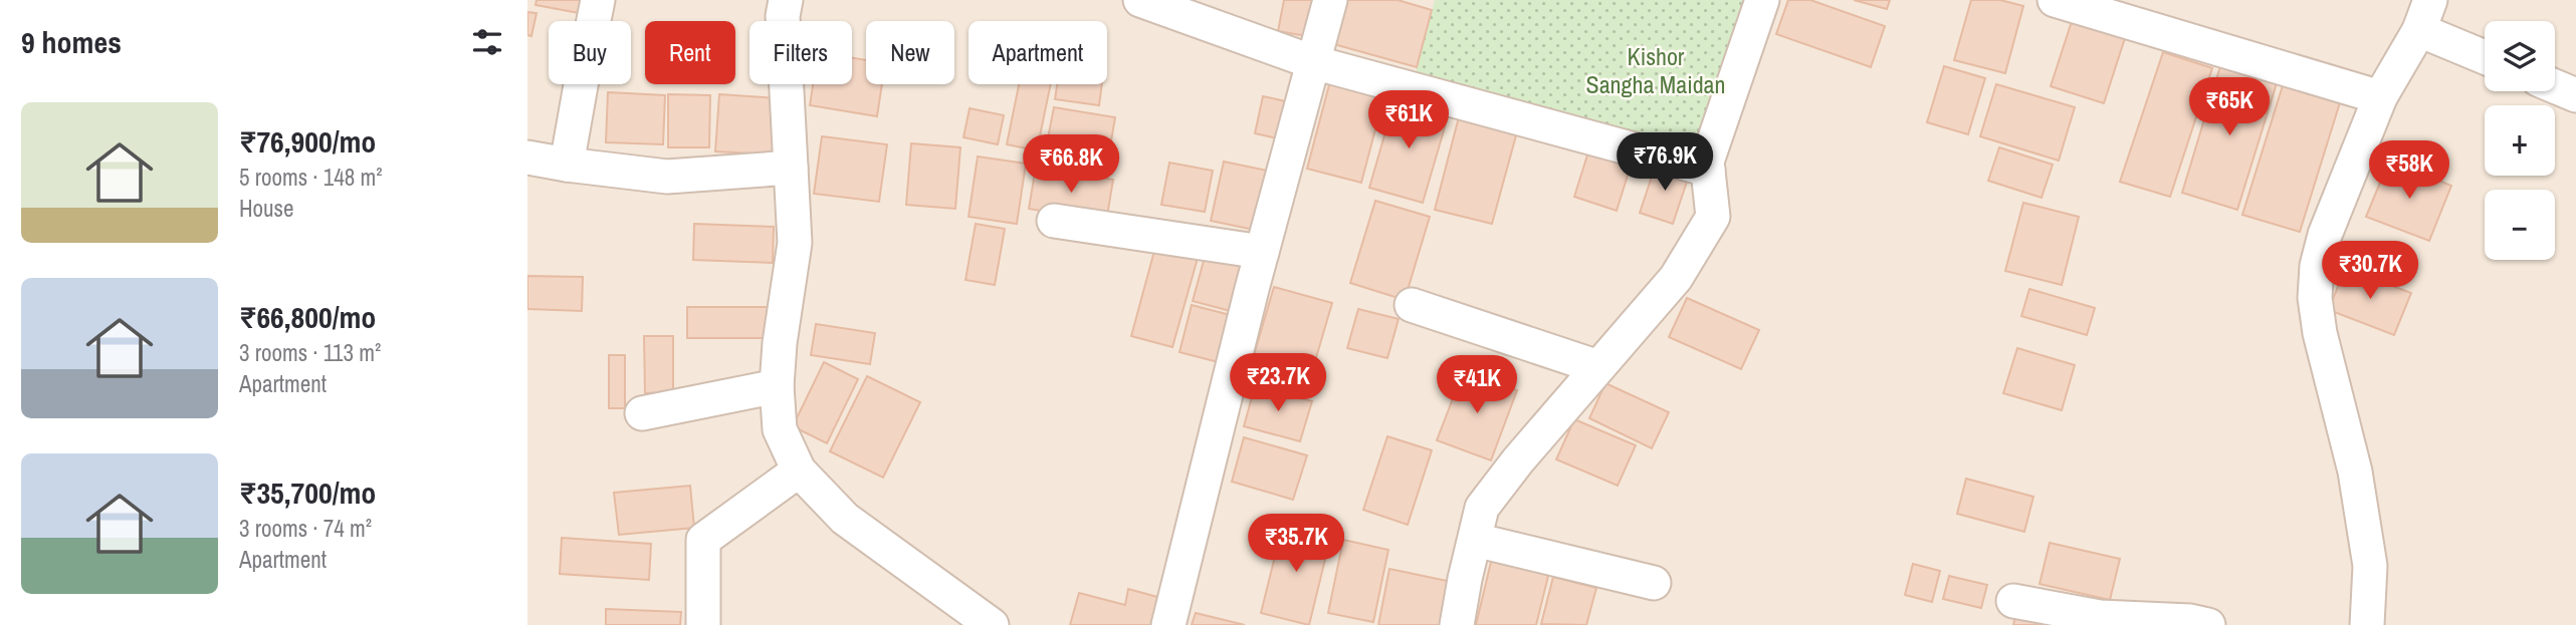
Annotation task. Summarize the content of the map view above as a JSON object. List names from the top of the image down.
{
  "parks": ["Kishor Sangha Maidan"],
  "page": {
    "heading": "9 homes",
    "map_buttons": ["+", "−"],
    "chip": [
      "Buy",
      "Rent",
      "Filters",
      "New",
      "Apartment"
    ],
    "price": [
      "₹65K",
      "₹61K",
      "₹76.9K",
      "₹66.8K",
      "₹58K",
      "₹30.7K",
      "₹23.7K",
      "₹41K",
      "₹35.7K"
    ],
    "list": [
      {
        "name": "₹76,900/mo",
        "note": "5 rooms · 148 m² · House"
      },
      {
        "name": "₹66,800/mo",
        "note": "3 rooms · 113 m² · Apartment"
      },
      {
        "name": "₹35,700/mo",
        "note": "3 rooms · 74 m² · Apartment"
      }
    ]
  }
}
